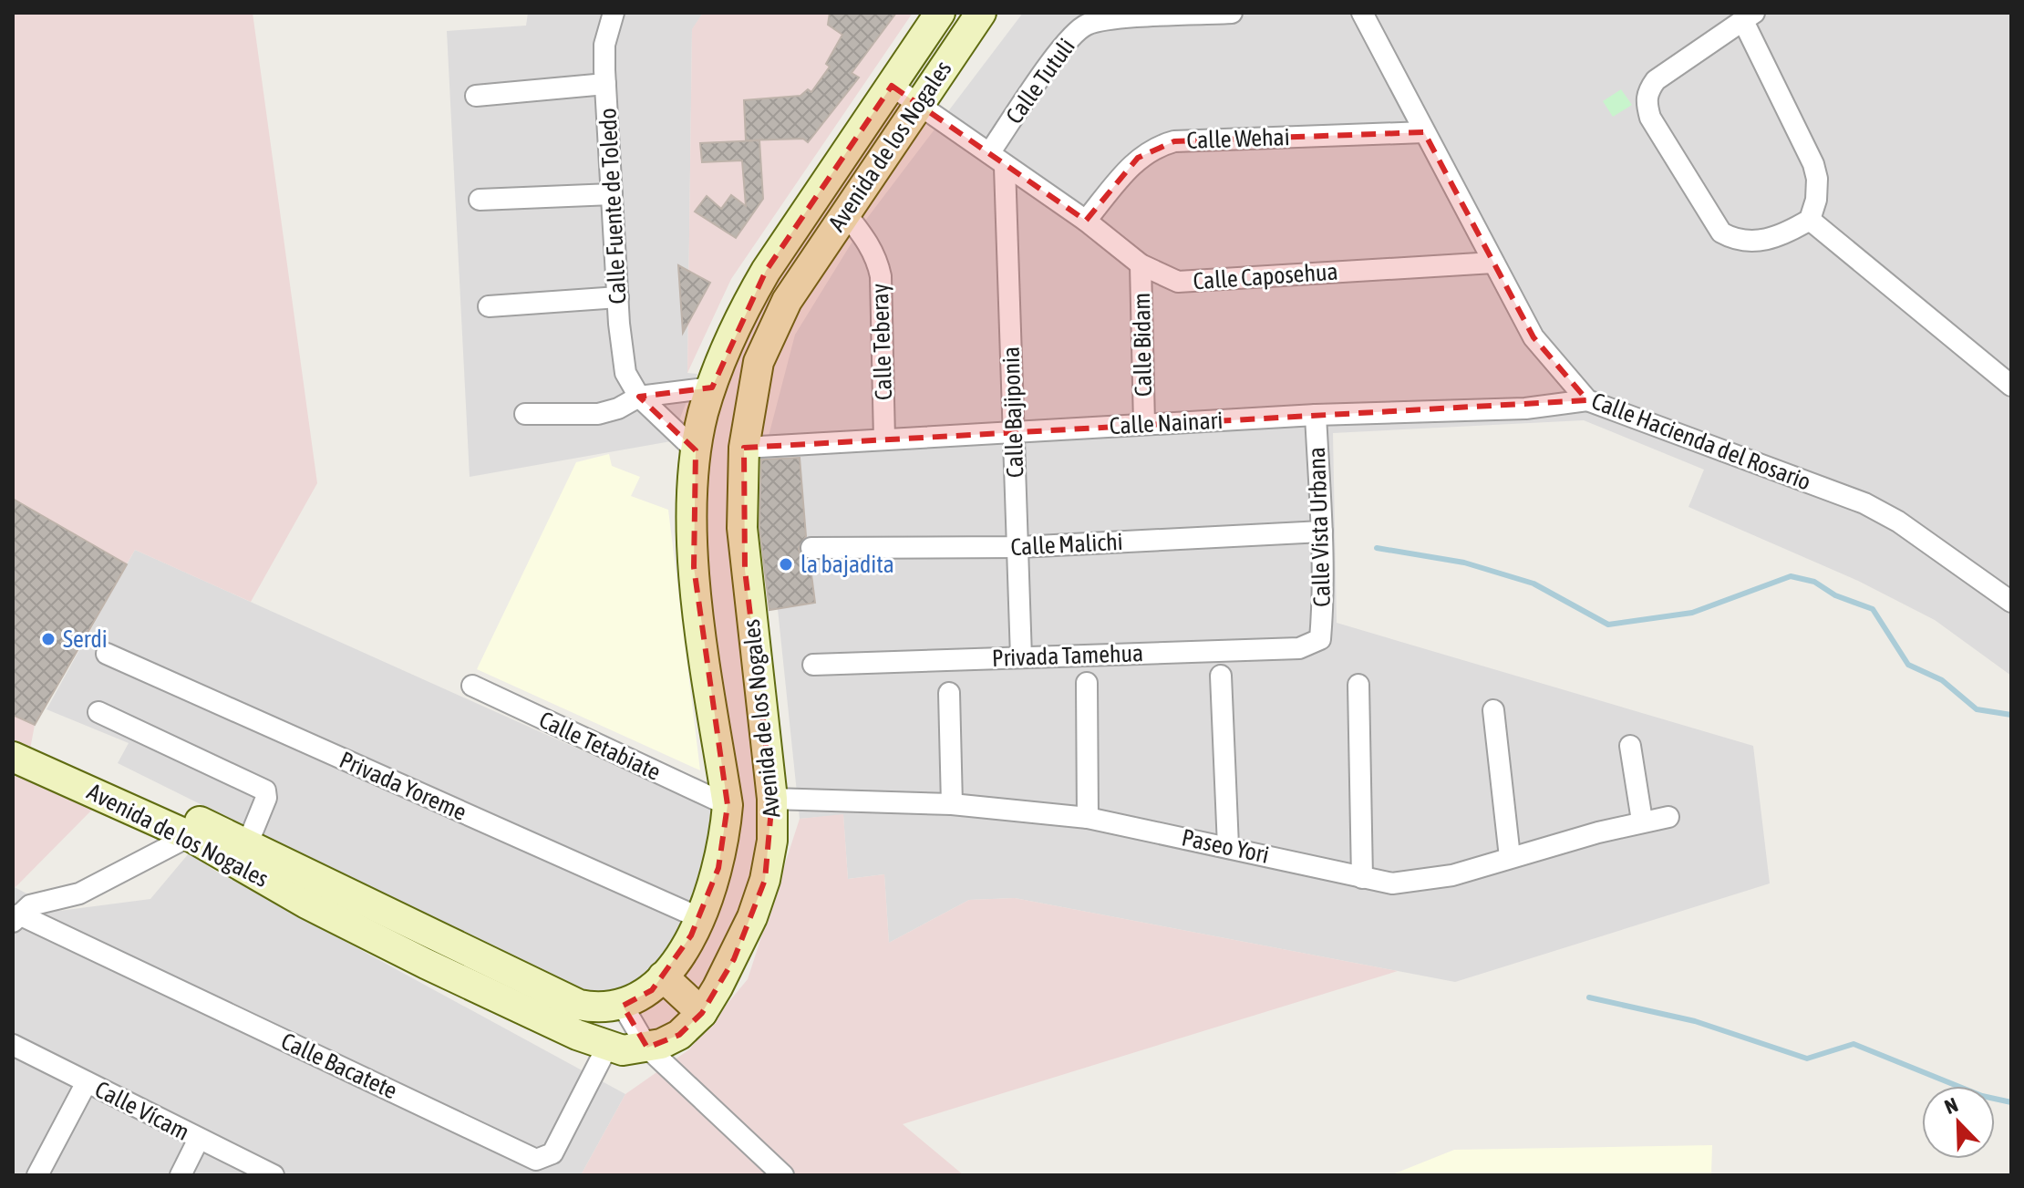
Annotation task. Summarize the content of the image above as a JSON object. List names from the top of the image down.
{
  "streets": {
    "main road": ["Avenida de los Nogales"],
    "street": [
      "Calle Tutuli",
      "Calle Wehai",
      "Calle Fuente de Toledo",
      "Calle Caposehua",
      "Calle Teberay",
      "Calle Bidam",
      "Calle Bajiponia",
      "Calle Nainari",
      "Calle Hacienda del Rosario",
      "Calle Vista Urbana",
      "Calle Malichi",
      "Privada Tamehua",
      "Calle Tetabiate",
      "Privada Yoreme",
      "Paseo Yori",
      "Calle Bacatete",
      "Calle Vícam"
    ]
  },
  "crossings": [
    ["Calle Tutuli", "Calle Caposehua"],
    ["Calle Wehai", "Calle Caposehua"],
    ["Calle Wehai", "Calle Hacienda del Rosario"],
    ["Avenida de los Nogales", "Calle Fuente de Toledo"],
    ["Avenida de los Nogales", "Calle Caposehua"],
    ["Avenida de los Nogales", "Calle Teberay"],
    ["Avenida de los Nogales", "Calle Nainari"],
    ["Avenida de los Nogales", "Calle Tetabiate"],
    ["Avenida de los Nogales", "Privada Yoreme"],
    ["Avenida de los Nogales", "Paseo Yori"],
    ["Avenida de los Nogales", "Calle Bacatete"],
    ["Calle Caposehua", "Calle Bidam"],
    ["Calle Caposehua", "Calle Bajiponia"],
    ["Calle Caposehua", "Calle Hacienda del Rosario"],
    ["Calle Teberay", "Calle Nainari"],
    ["Calle Bidam", "Calle Nainari"],
    ["Calle Bajiponia", "Calle Nainari"],
    ["Calle Bajiponia", "Calle Malichi"],
    ["Calle Bajiponia", "Privada Tamehua"],
    ["Calle Nainari", "Calle Hacienda del Rosario"],
    ["Calle Nainari", "Calle Vista Urbana"],
    ["Calle Vista Urbana", "Calle Malichi"],
    ["Calle Vista Urbana", "Privada Tamehua"]
  ],
  "places": ["la bajadita", "Serdi"],
  "north": "top left"
}
